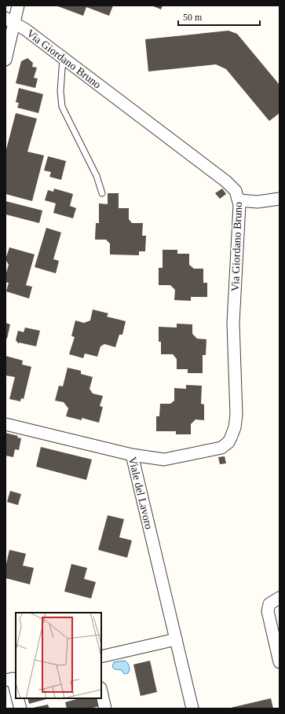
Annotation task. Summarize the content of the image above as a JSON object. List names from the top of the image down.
{
  "streets": {
    "street": ["Via Giordano Bruno", "Viale del Lavoro"]
  },
  "crossings": [
    ["Via Giordano Bruno", "Viale del Lavoro"]
  ],
  "scale_bar": "50 m"
}
